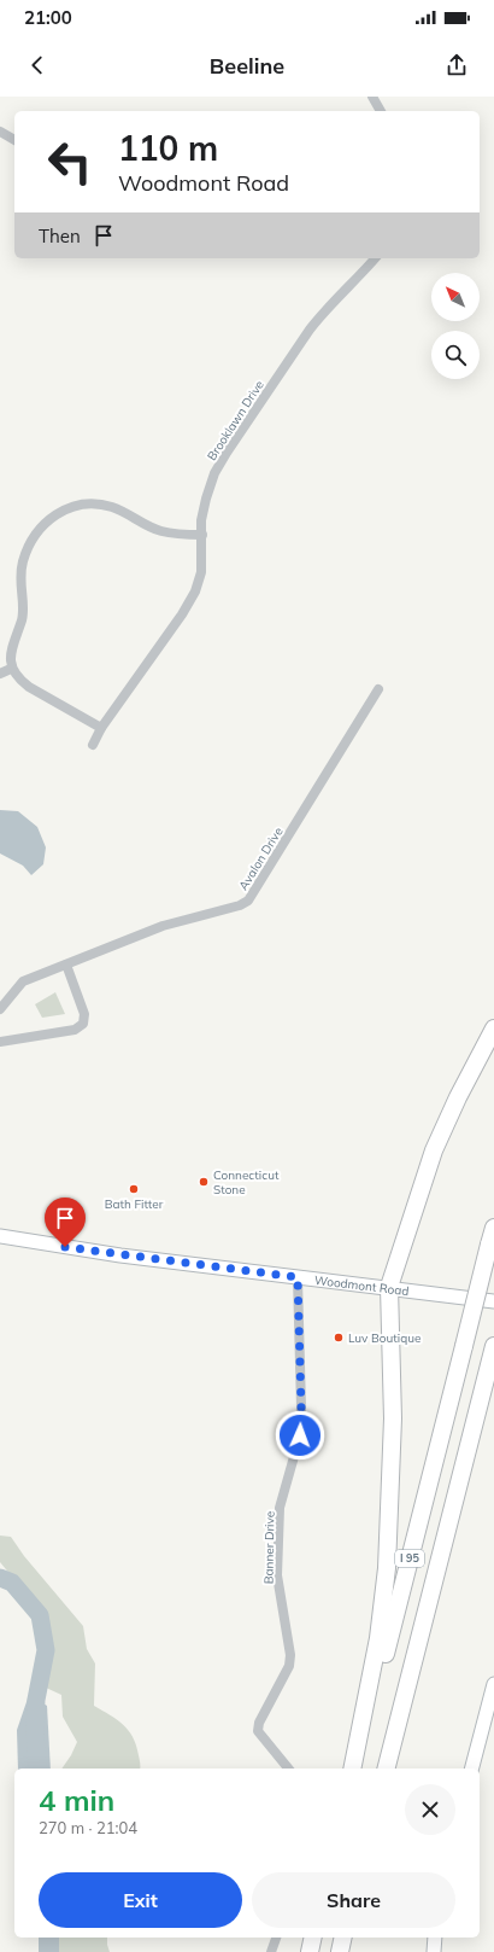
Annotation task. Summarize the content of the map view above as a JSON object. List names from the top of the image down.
{
  "streets": {
    "highway": ["I 95"],
    "main road": ["Woodmont Road"],
    "street": ["Brooklawn Drive", "Avalon Drive", "Banner Drive"]
  },
  "crossings": [
    ["Woodmont Road", "Banner Drive"]
  ],
  "places": ["Connecticut Stone", "Bath Fitter", "Luv Boutique"],
  "north": "top left",
  "page": {
    "status": "21:00",
    "header": "Beeline",
    "turn": ["110 m", "Woodmont Road"],
    "then": "Then",
    "heading": ["4 min", "270 m · 21:04"],
    "buttons": ["Exit", "Share"]
  }
}
